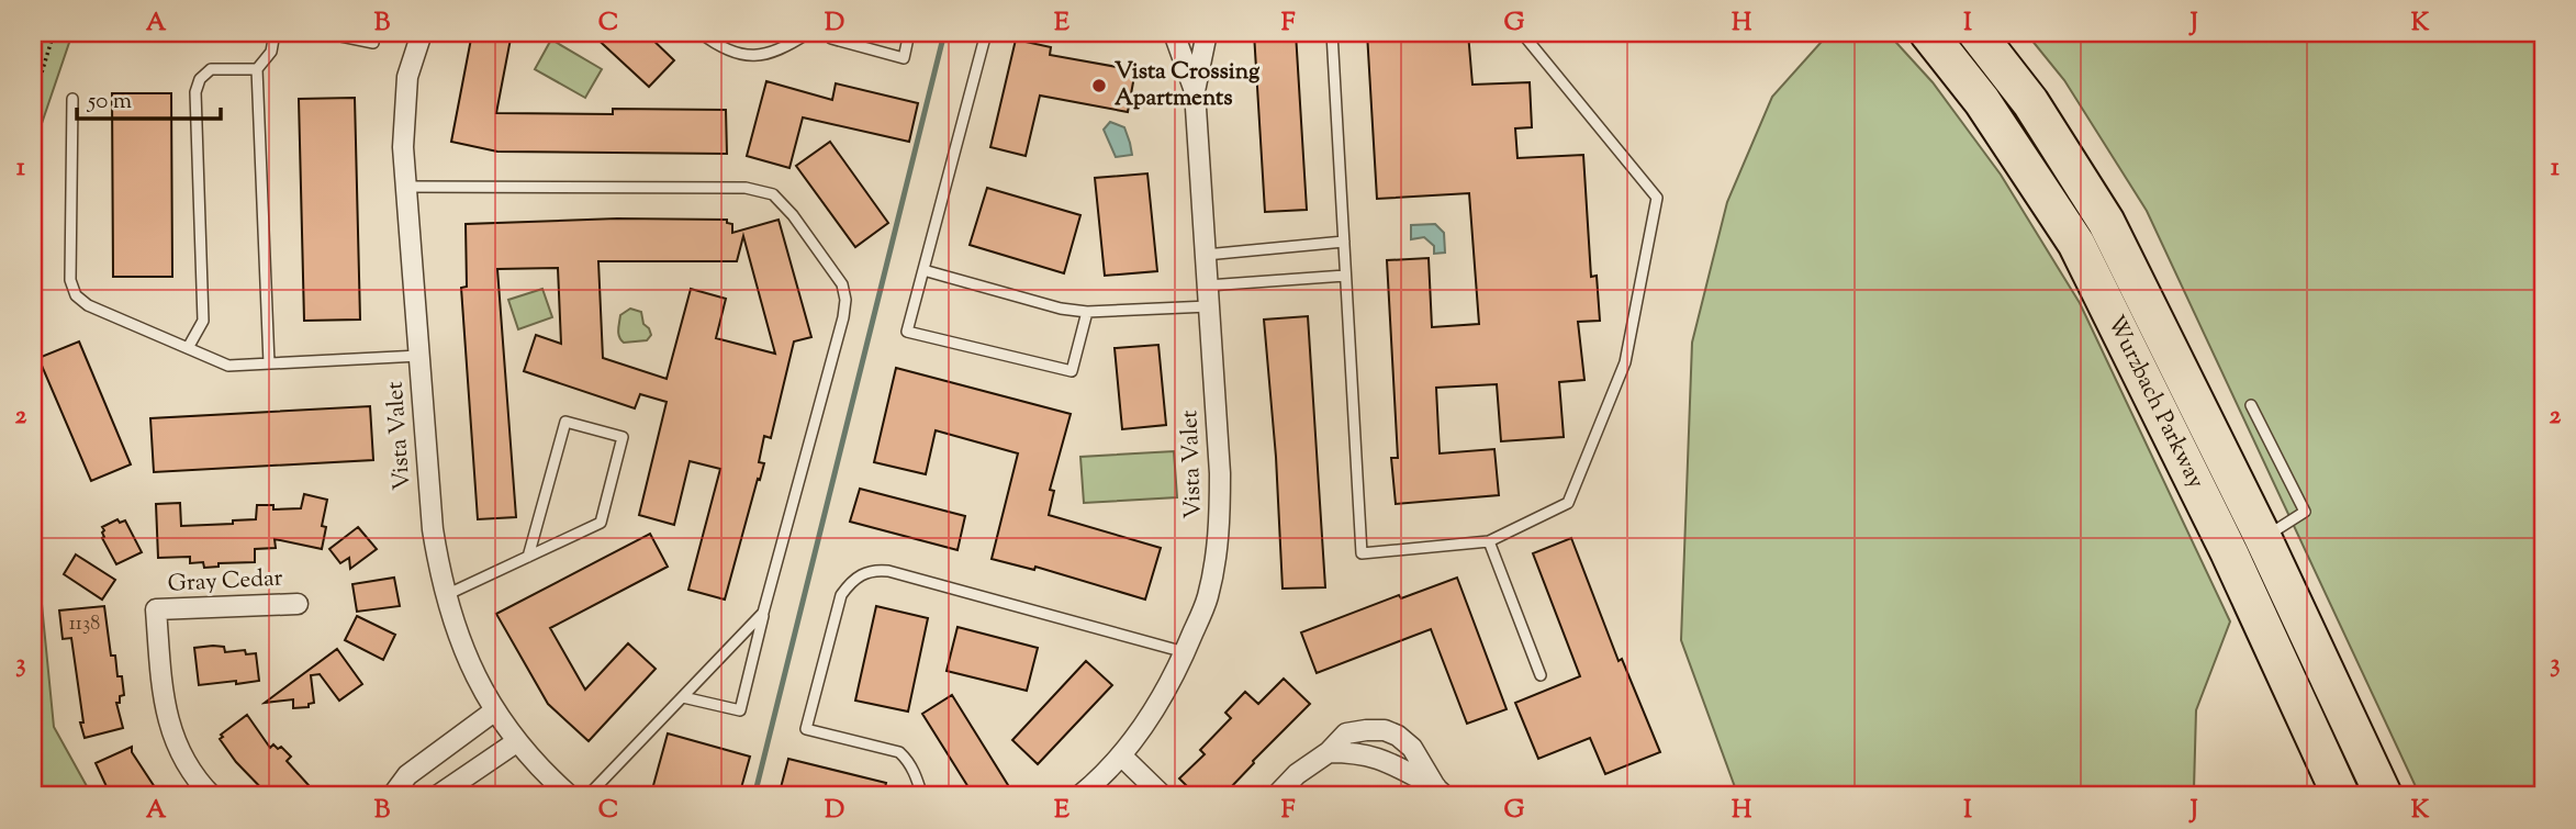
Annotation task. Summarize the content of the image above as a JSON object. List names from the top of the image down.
{
  "streets": {
    "highway": ["Wurzbach Parkway"],
    "street": ["Vista Valet", "Gray Cedar"]
  },
  "places": ["Vista Crossing Apartments"],
  "house_numbers": ["1138"],
  "scale_bar": "50 m",
  "grid": {
    "columns": [
      "A",
      "B",
      "C",
      "D",
      "E",
      "F",
      "G",
      "H",
      "I",
      "J",
      "K"
    ],
    "rows": ["1", "2", "3"]
  }
}
